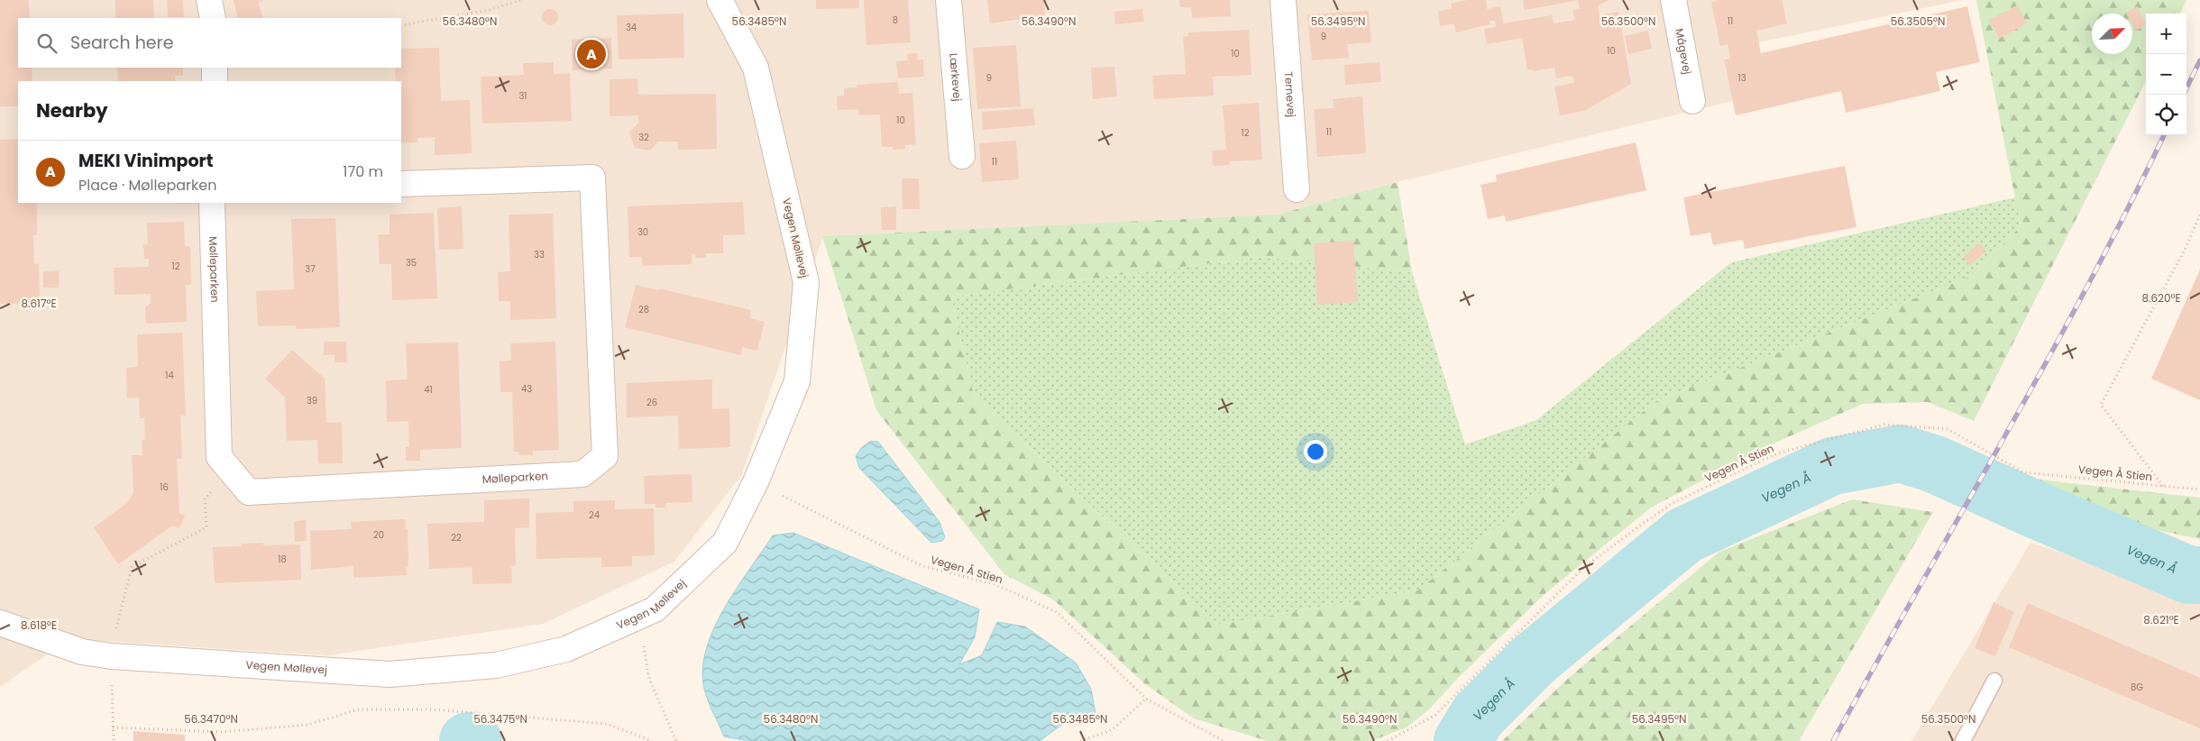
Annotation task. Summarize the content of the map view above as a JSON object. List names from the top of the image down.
{
  "streets": {
    "street": [
      "Mågevej",
      "Lærkevej",
      "Ternevej",
      "Vegen Møllevej",
      "Mølleparken"
    ],
    "path": ["Vegen Å Stien"]
  },
  "crossings": [
    ["Vegen Møllevej", "Vegen Å Stien"]
  ],
  "water": ["Vegen Å"],
  "house_numbers": [
    "8",
    "11",
    "34",
    "9",
    "10",
    "10",
    "9",
    "13",
    "31",
    "10",
    "11",
    "12",
    "32",
    "11",
    "30",
    "33",
    "35",
    "12",
    "37",
    "28",
    "14",
    "43",
    "41",
    "39",
    "26",
    "16",
    "24",
    "20",
    "22",
    "18",
    "8G"
  ],
  "north": "top right",
  "page": {
    "map_buttons": ["+", "−"],
    "search": "Search here",
    "pins": "A",
    "heading": "Nearby",
    "list": [
      {
        "mark": "A",
        "name": "MEKI Vinimport",
        "note": "Place · Mølleparken",
        "value": "170 m"
      }
    ]
  },
  "coordinates": [
    "56.3480°N",
    "56.3485°N",
    "56.3490°N",
    "56.3495°N",
    "56.3500°N",
    "56.3505°N",
    "8.620°E",
    "8.617°E",
    "8.621°E",
    "8.618°E",
    "56.3470°N",
    "56.3475°N"
  ]
}
